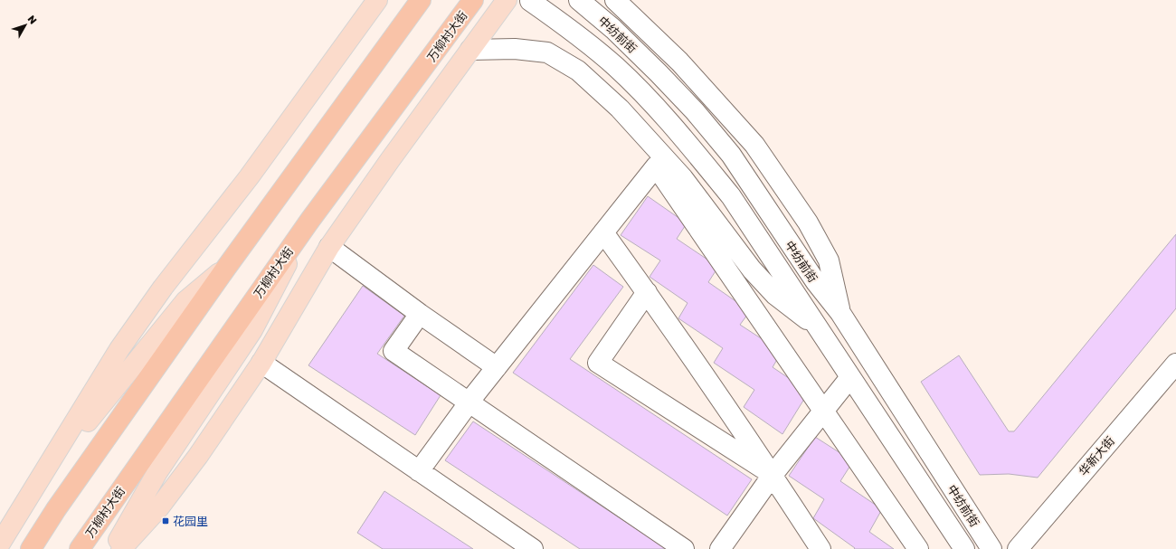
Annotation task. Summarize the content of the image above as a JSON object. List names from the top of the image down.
{
  "streets": {
    "highway": ["万柳村大街"],
    "street": ["中纺前街", "华新大街"]
  },
  "places": {
    "transit": ["花园里"]
  },
  "north": "top right"
}
